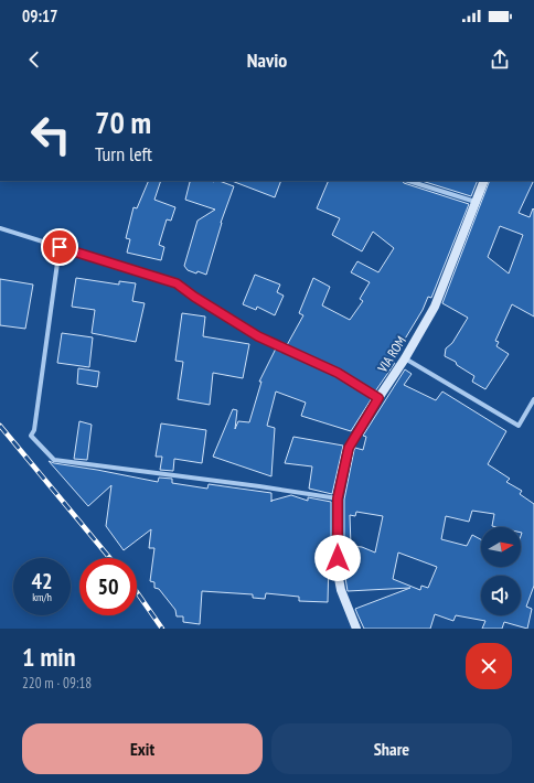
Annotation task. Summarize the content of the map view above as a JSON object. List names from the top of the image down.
{
  "streets": {
    "main road": ["VIA ROM"]
  },
  "north": "right",
  "page": {
    "status": "09:17",
    "header": "Navio",
    "turn": ["70 m", "Turn left"],
    "speed": "42 km/h",
    "limit": "50",
    "heading": ["1 min", "220 m · 09:18"],
    "buttons": ["Exit", "Share"]
  }
}
